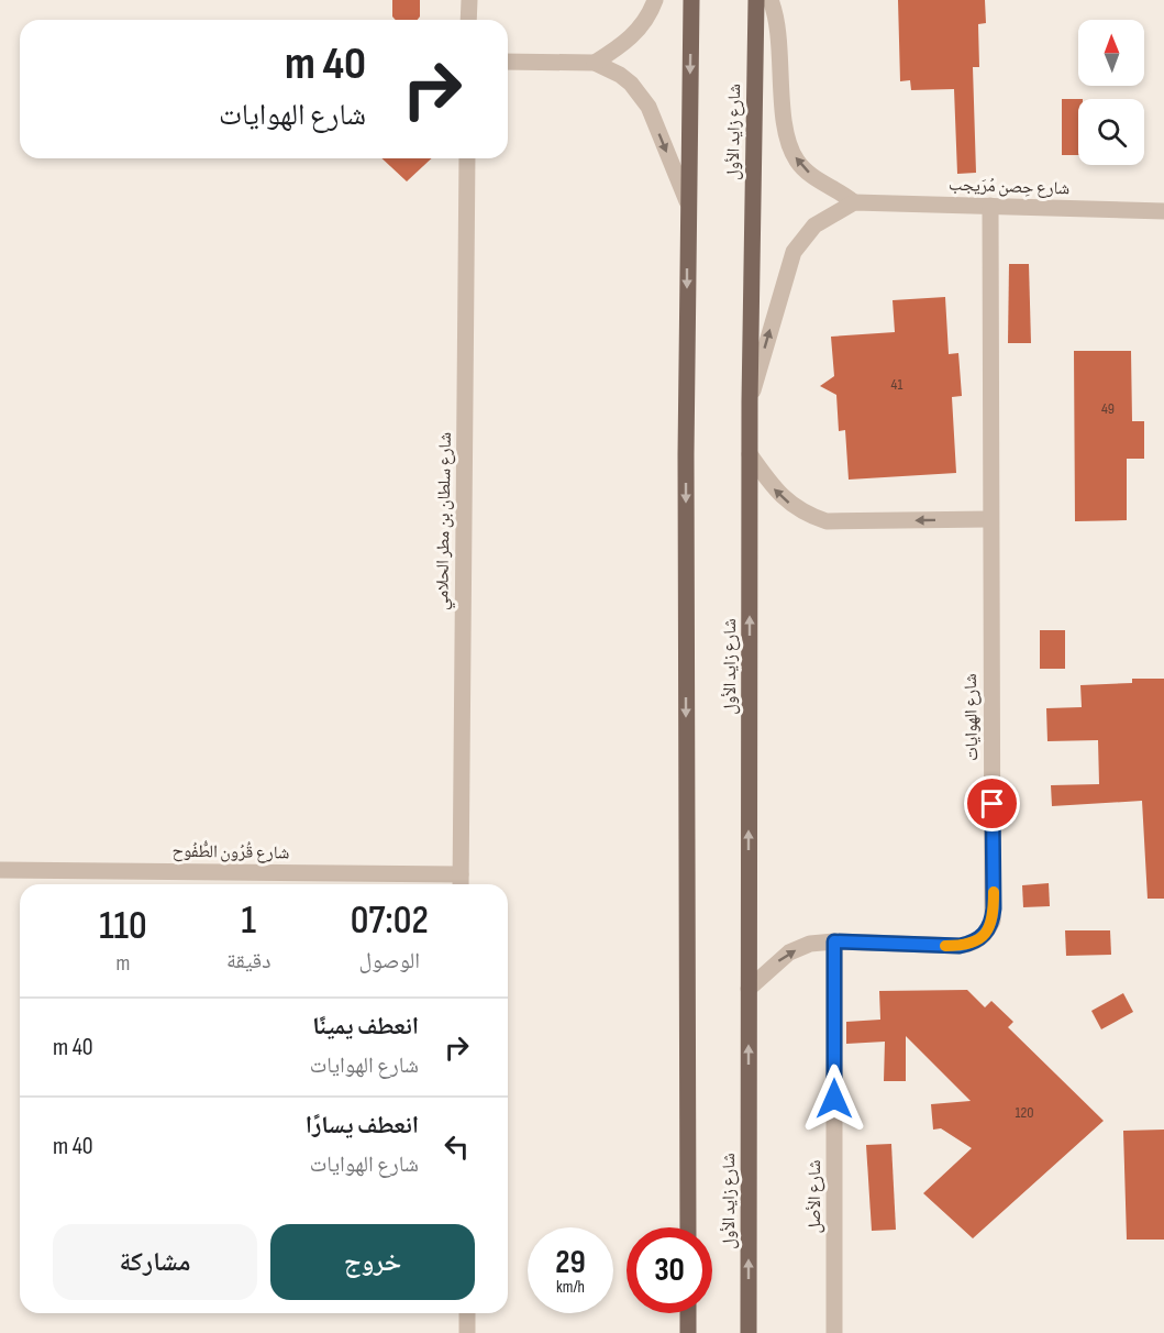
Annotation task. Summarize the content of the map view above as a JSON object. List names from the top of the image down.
{
  "streets": {
    "main road": ["شارع زايد الأول"],
    "street": [
      "شارع حِصن مُرَيجب",
      "شارع سلطان بن مطر الحلامي",
      "شارع الهوايات",
      "شارع قُرُون الطُّفُوح",
      "شارع الأصل"
    ]
  },
  "crossings": [
    ["شارع زايد الأول", "شارع الهوايات"],
    ["شارع حِصن مُرَيجب", "شارع الهوايات"],
    ["شارع سلطان بن مطر الحلامي", "شارع قُرُون الطُّفُوح"],
    ["شارع الهوايات", "شارع الأصل"]
  ],
  "house_numbers": ["41", "49", "120"],
  "north": "top",
  "page": {
    "turn": ["40 m", "شارع الهوايات"],
    "eta": [
      "07:02",
      "الوصول",
      "1",
      "دقيقة",
      "110",
      "m"
    ],
    "list": [
      {
        "name": "انعطف يمينًا",
        "note": "شارع الهوايات",
        "value": "40 m"
      },
      {
        "name": "انعطف يسارًا",
        "note": "شارع الهوايات",
        "value": "40 m"
      }
    ],
    "buttons": ["خروج", "مشاركة"],
    "speed": "29 km/h",
    "limit": "30"
  }
}
